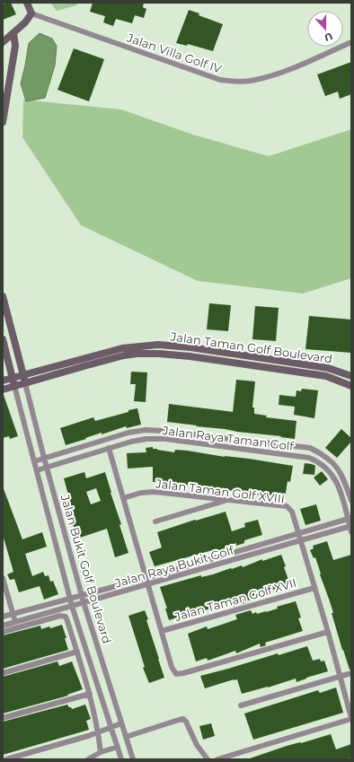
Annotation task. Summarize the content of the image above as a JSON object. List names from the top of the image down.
{
  "streets": {
    "street": [
      "Jalan Villa Golf IV",
      "Jalan Taman Golf Boulevard",
      "Jalan Raya Taman Golf",
      "Jalan Taman Golf XVIII",
      "Jalan Raya Bukit Golf",
      "Jalan Bukit Golf Boulevard",
      "Jalan Taman Golf XVII"
    ]
  },
  "crossings": [
    ["Jalan Taman Golf Boulevard", "Jalan Bukit Golf Boulevard"],
    ["Jalan Raya Taman Golf", "Jalan Raya Bukit Golf"],
    ["Jalan Raya Taman Golf", "Jalan Bukit Golf Boulevard"],
    ["Jalan Taman Golf XVIII", "Jalan Raya Bukit Golf"],
    ["Jalan Taman Golf XVIII", "Jalan Taman Golf XVII"],
    ["Jalan Raya Bukit Golf", "Jalan Bukit Golf Boulevard"]
  ],
  "north": "bottom"
}
